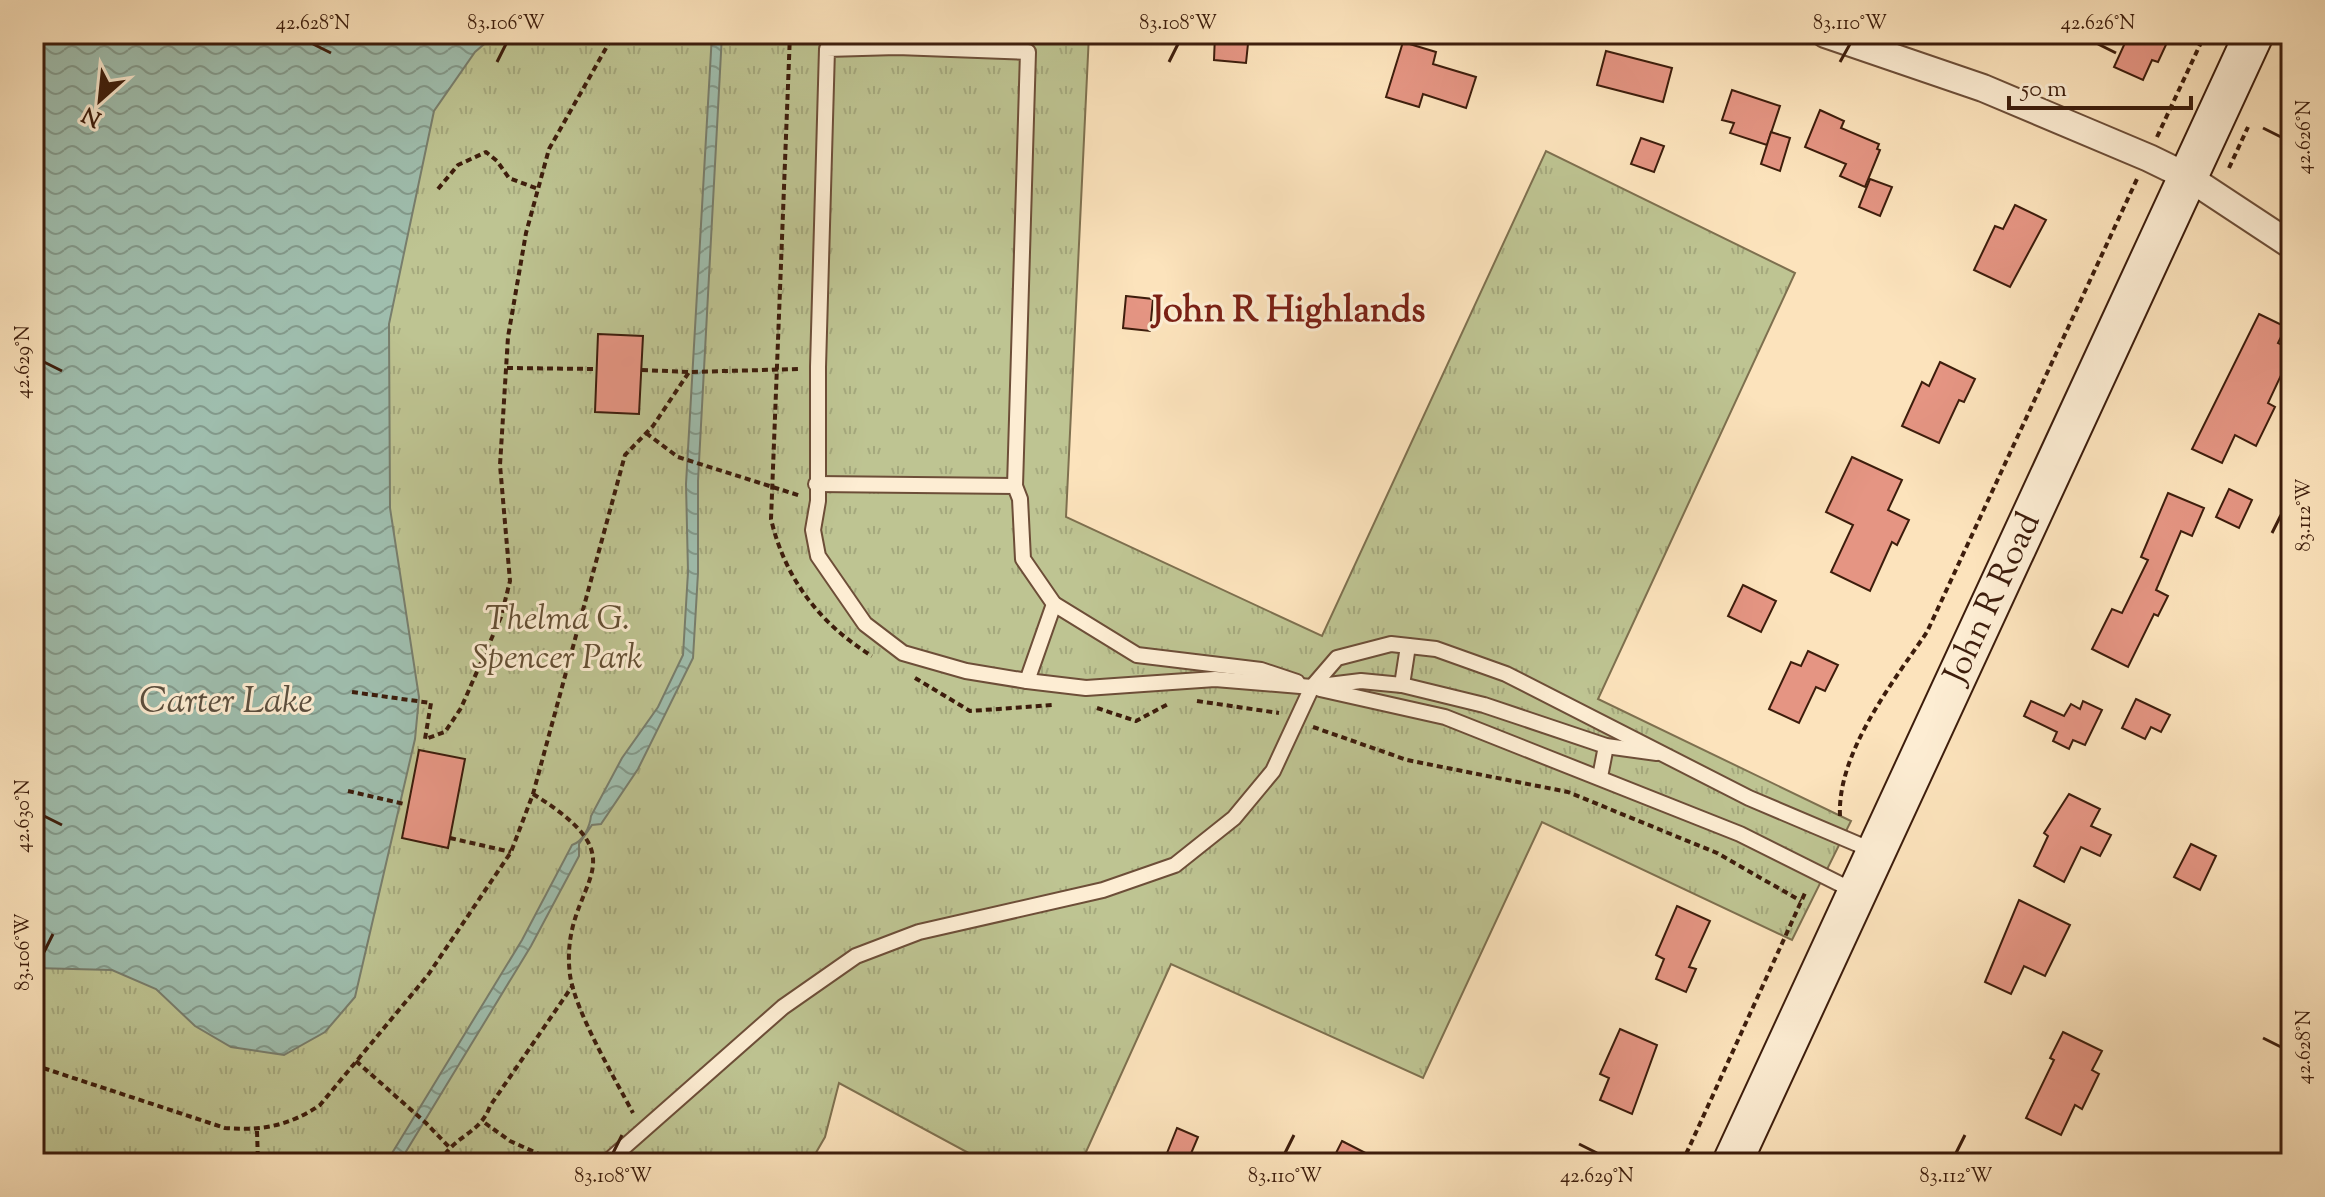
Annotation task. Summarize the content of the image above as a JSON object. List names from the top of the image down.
{
  "streets": {
    "main road": ["John R Road"]
  },
  "districts": ["John R Highlands"],
  "water": ["Carter Lake"],
  "parks": ["Thelma G. Spencer Park"],
  "scale_bar": "50 m",
  "north": "bottom left",
  "coordinates": [
    "42.628°N",
    "83.106°W",
    "83.108°W",
    "83.110°W",
    "42.626°N",
    "42.629°N",
    "83.112°W",
    "42.630°N"
  ]
}
